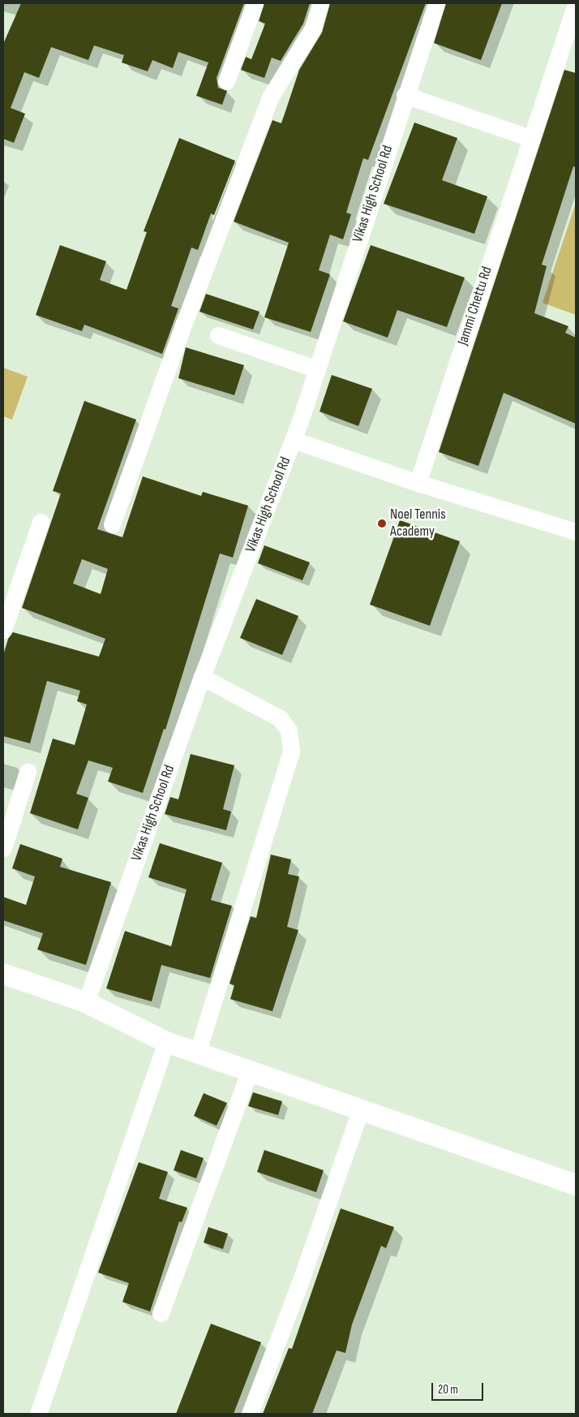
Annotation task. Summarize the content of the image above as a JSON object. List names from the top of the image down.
{
  "streets": {
    "street": ["Vikas High School Rd", "Jammi Chettu Rd"]
  },
  "places": ["Noel Tennis Academy"],
  "scale_bar": "20 m"
}
